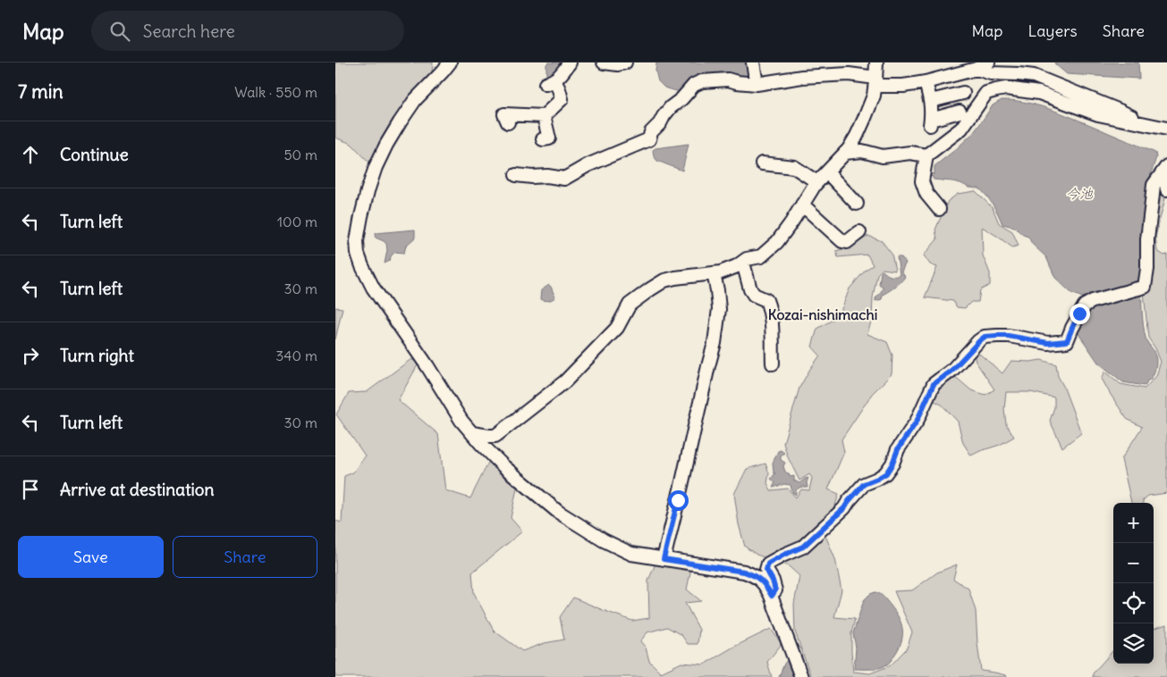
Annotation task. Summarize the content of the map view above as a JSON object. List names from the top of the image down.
{
  "districts": ["Kozai-nishimachi"],
  "water": ["今池"],
  "page": {
    "header": "Map",
    "search": "Search here",
    "nav": ["Map", "Layers", "Share"],
    "heading": ["7 min", "Walk · 550 m"],
    "list": [
      ["Continue", "50 m"],
      ["Turn left", "100 m"],
      ["Turn left", "30 m"],
      ["Turn right", "340 m"],
      ["Turn left", "30 m"],
      "Arrive at destination"
    ],
    "map_buttons": ["+", "−"],
    "buttons": ["Save", "Share"]
  }
}
